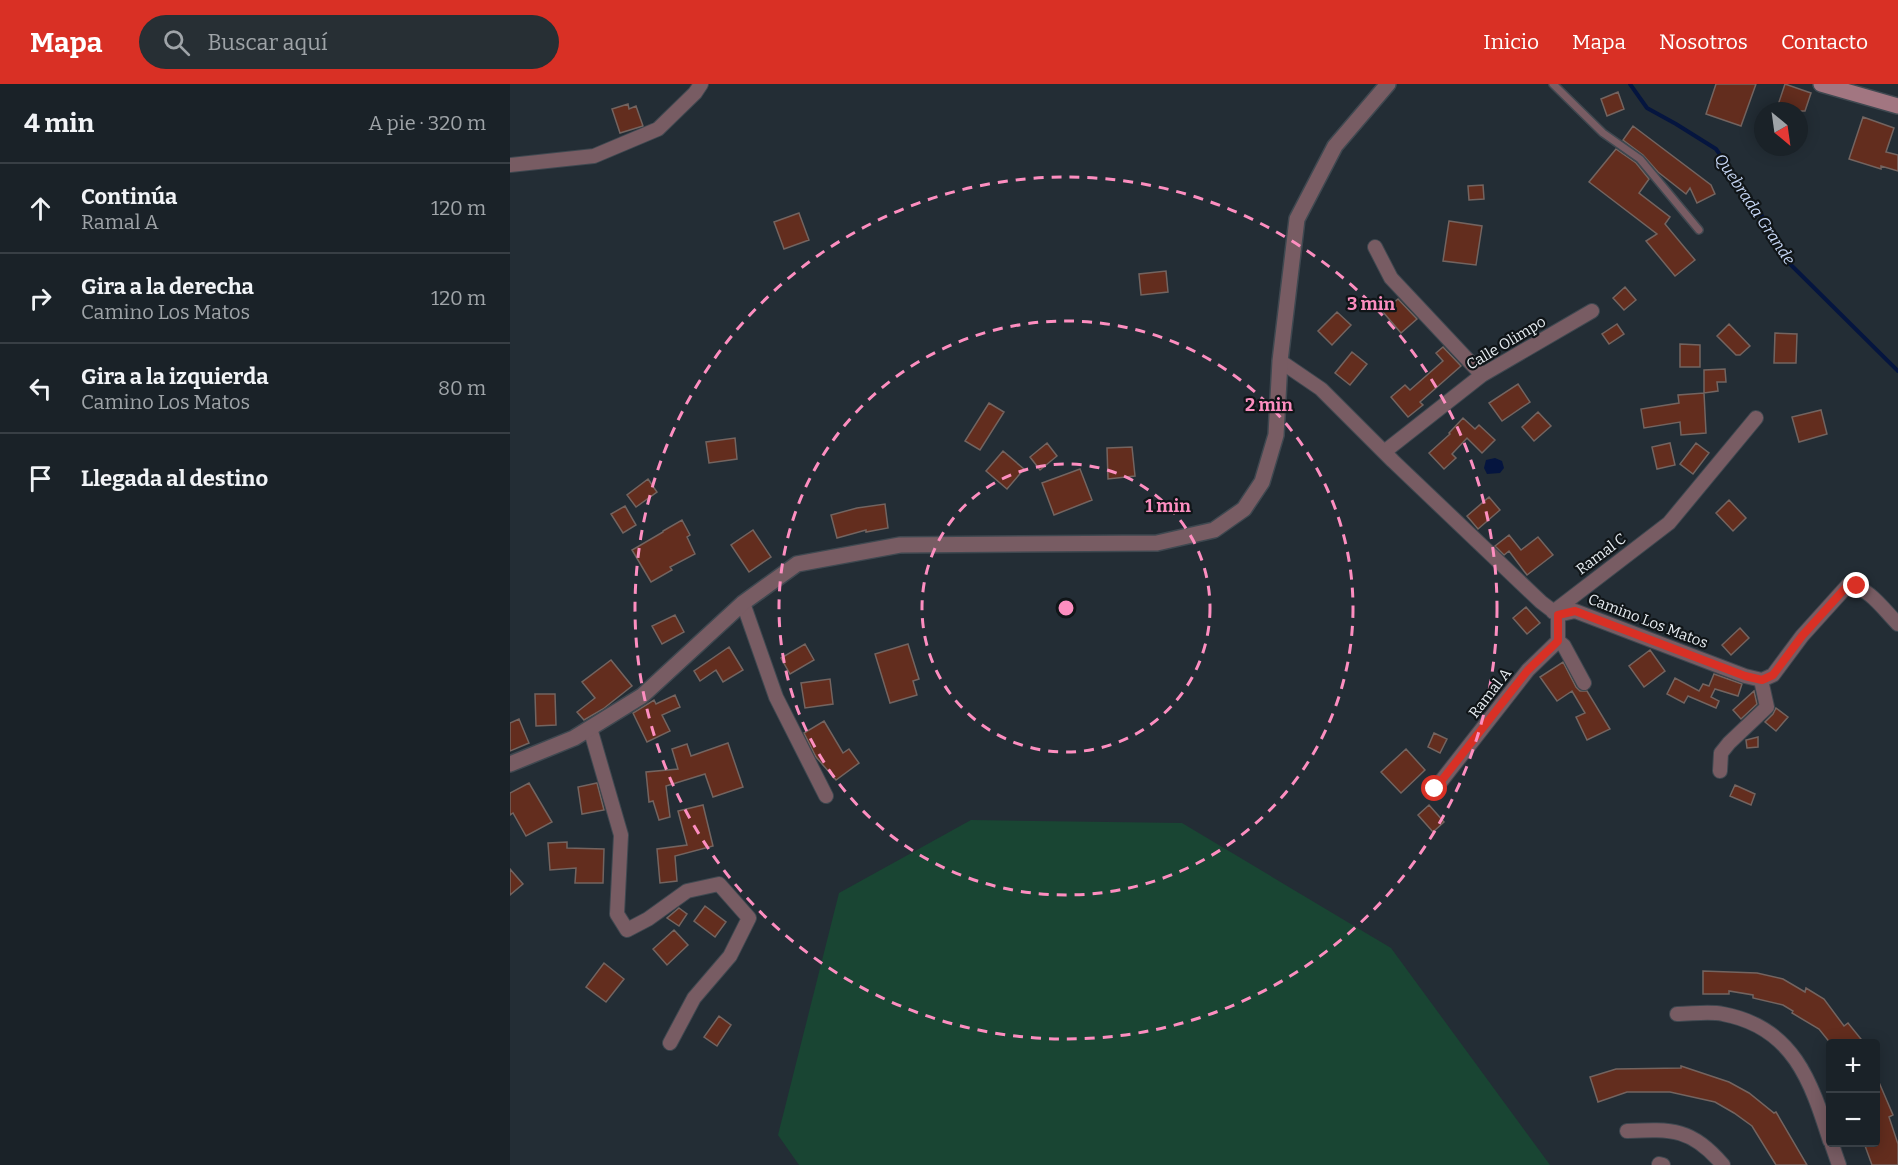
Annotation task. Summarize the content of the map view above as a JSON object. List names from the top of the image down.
{
  "streets": {
    "street": [
      "Calle Olimpo",
      "Ramal C",
      "Camino Los Matos",
      "Ramal A"
    ]
  },
  "crossings": [
    ["Ramal C", "Camino Los Matos"]
  ],
  "water": ["Quebrada Grande"],
  "north": "bottom right",
  "page": {
    "header": "Mapa",
    "search": "Buscar aquí",
    "nav": [
      "Inicio",
      "Mapa",
      "Nosotros",
      "Contacto"
    ],
    "heading": ["4 min", "A pie · 320 m"],
    "list": [
      ["Continúa", "Ramal A", "120 m"],
      ["Gira a la derecha", "Camino Los Matos", "120 m"],
      ["Gira a la izquierda", "Camino Los Matos", "80 m"],
      "Llegada al destino"
    ],
    "map_buttons": ["+", "−"]
  },
  "rings": ["3 min", "2 min", "1 min"]
}
